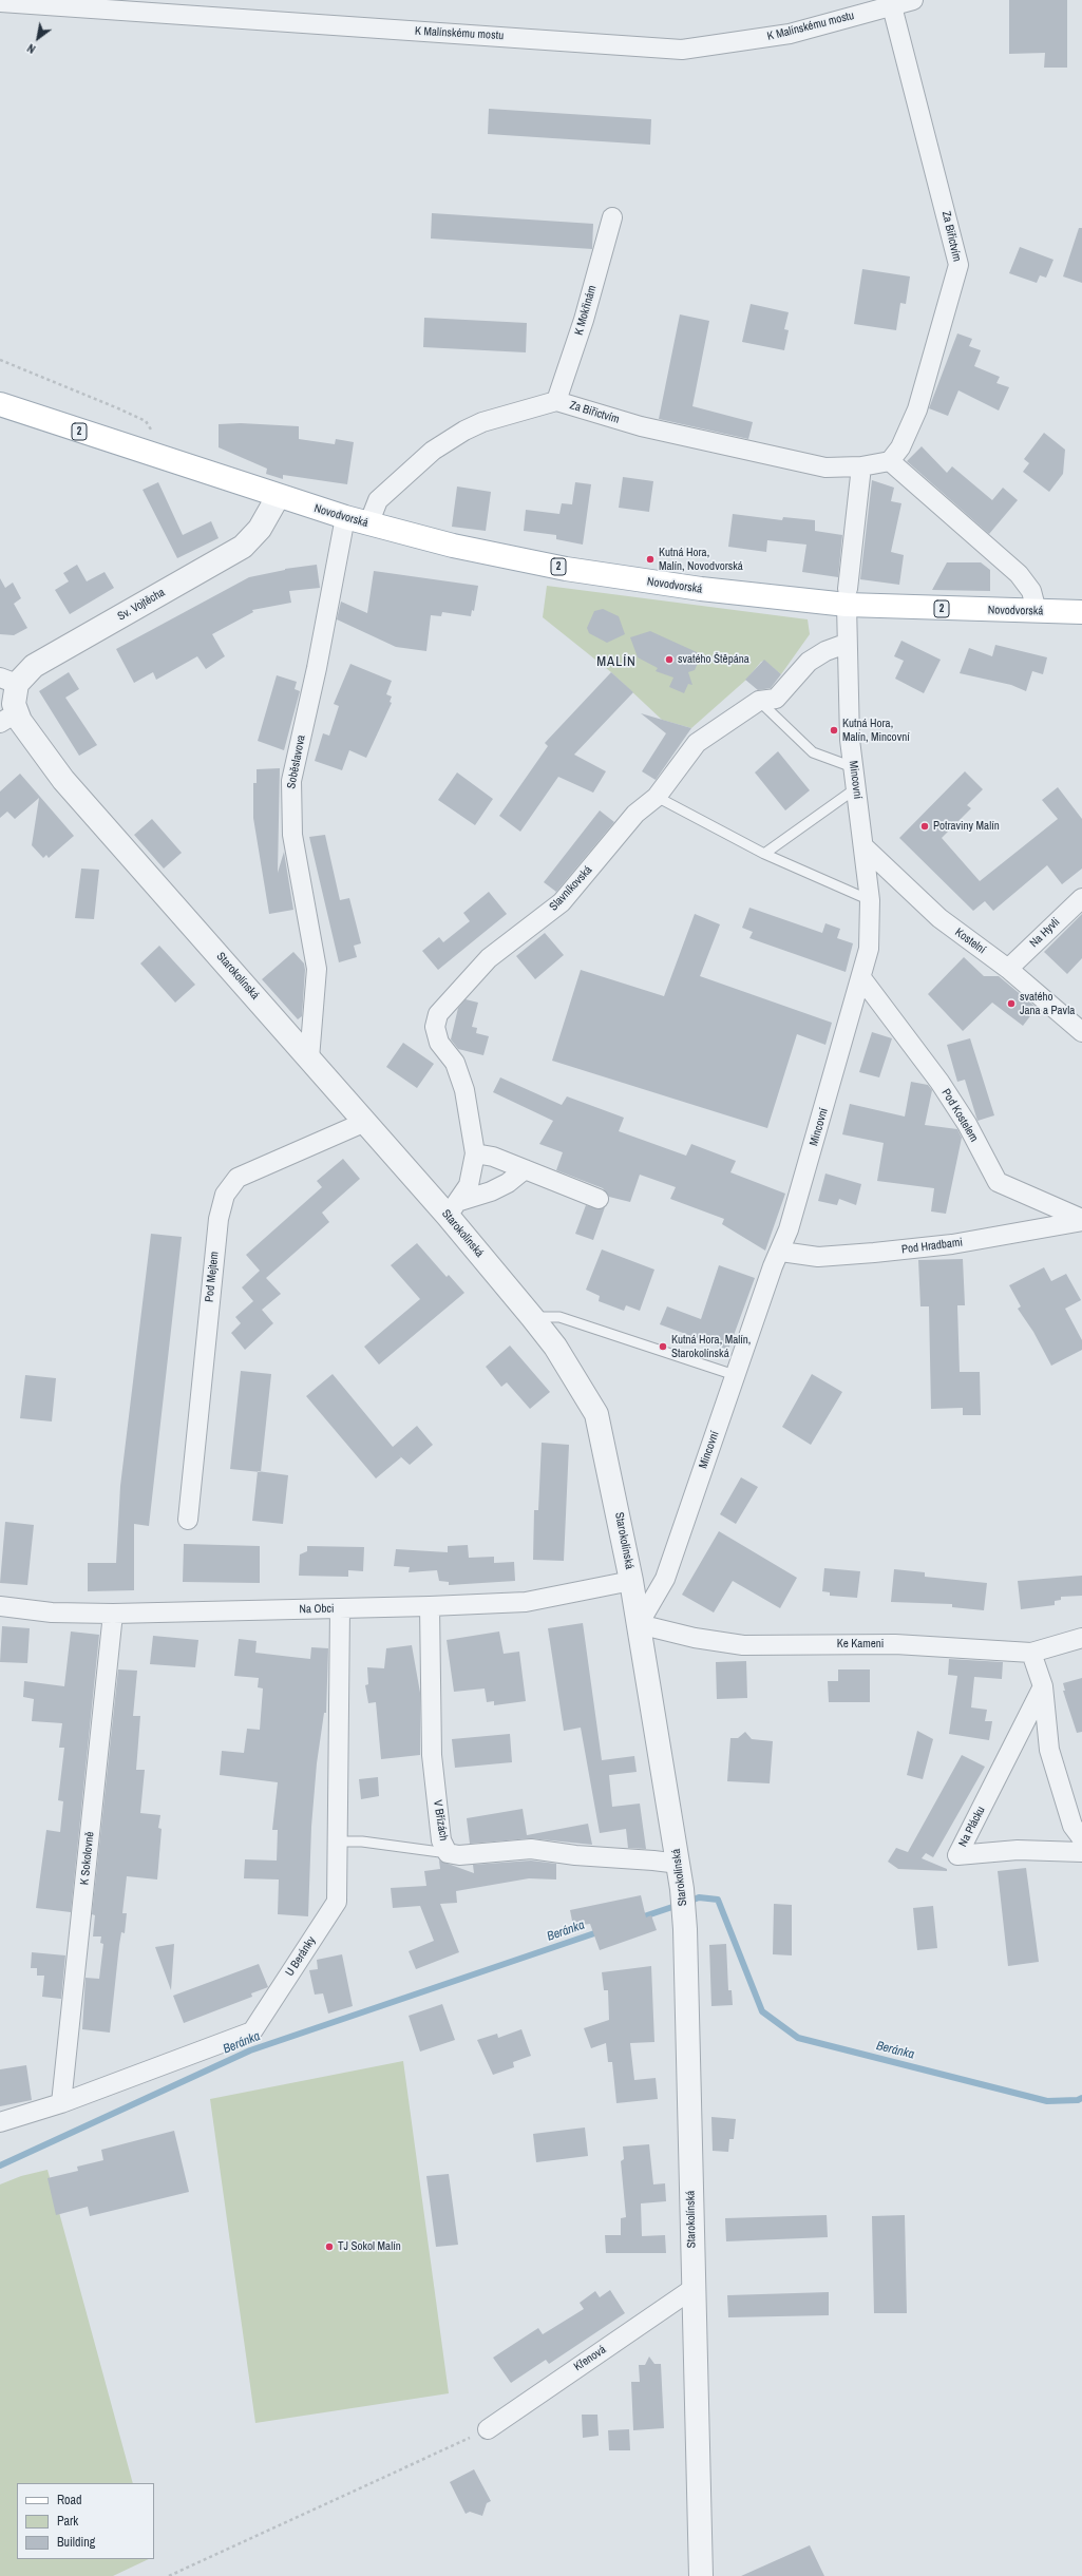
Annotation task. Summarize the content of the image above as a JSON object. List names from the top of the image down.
{
  "streets": {
    "main road": ["2", "Novodvorská"],
    "street": [
      "K Malínskému mostu",
      "Za Biřictvím",
      "K Mokřinám",
      "Sv. Vojtěcha",
      "Soběslavova",
      "Mincovní",
      "Slavníkovská",
      "Na Hyvli",
      "Kostelní",
      "Starokolínská",
      "Pod Kostelem",
      "Pod Hradbami",
      "Pod Mejtem",
      "Na Obci",
      "Ke Kameni",
      "V Břízách",
      "Na Plácku",
      "K Sokolovně",
      "U Beránky",
      "Křenová"
    ]
  },
  "crossings": [
    ["K Malínskému mostu", "Za Biřictvím"],
    ["Za Biřictvím", "K Mokřinám"],
    ["Za Biřictvím", "Novodvorská"],
    ["2", "Novodvorská"],
    ["2", "Sv. Vojtěcha"],
    ["Novodvorská", "Sv. Vojtěcha"],
    ["Novodvorská", "Soběslavova"],
    ["Novodvorská", "Mincovní"],
    ["Sv. Vojtěcha", "Starokolínská"],
    ["Soběslavova", "Starokolínská"],
    ["Mincovní", "Slavníkovská"],
    ["Mincovní", "Kostelní"],
    ["Mincovní", "Starokolínská"],
    ["Mincovní", "Pod Kostelem"],
    ["Mincovní", "Pod Hradbami"],
    ["Mincovní", "Ke Kameni"],
    ["Slavníkovská", "Starokolínská"],
    ["Na Hyvli", "Kostelní"],
    ["Starokolínská", "Pod Mejtem"],
    ["Starokolínská", "Na Obci"],
    ["Starokolínská", "Ke Kameni"],
    ["Starokolínská", "V Břízách"],
    ["Starokolínská", "Křenová"],
    ["Pod Kostelem", "Pod Hradbami"],
    ["Na Obci", "V Břízách"],
    ["Na Obci", "K Sokolovně"],
    ["Na Obci", "U Beránky"],
    ["K Sokolovně", "U Beránky"]
  ],
  "districts": ["MALÍN"],
  "water": ["Beránka"],
  "places": [
    "Kutná Hora, Malín, Novodvorská",
    "svatého Štěpána",
    "Kutná Hora, Malín, Mincovní",
    "Potraviny Malín",
    "svatého Jana a Pavla",
    "Kutná Hora, Malín, Starokolínská",
    "TJ Sokol Malín"
  ],
  "legend": ["Road", "Park", "Building"],
  "north": "bottom left"
}
